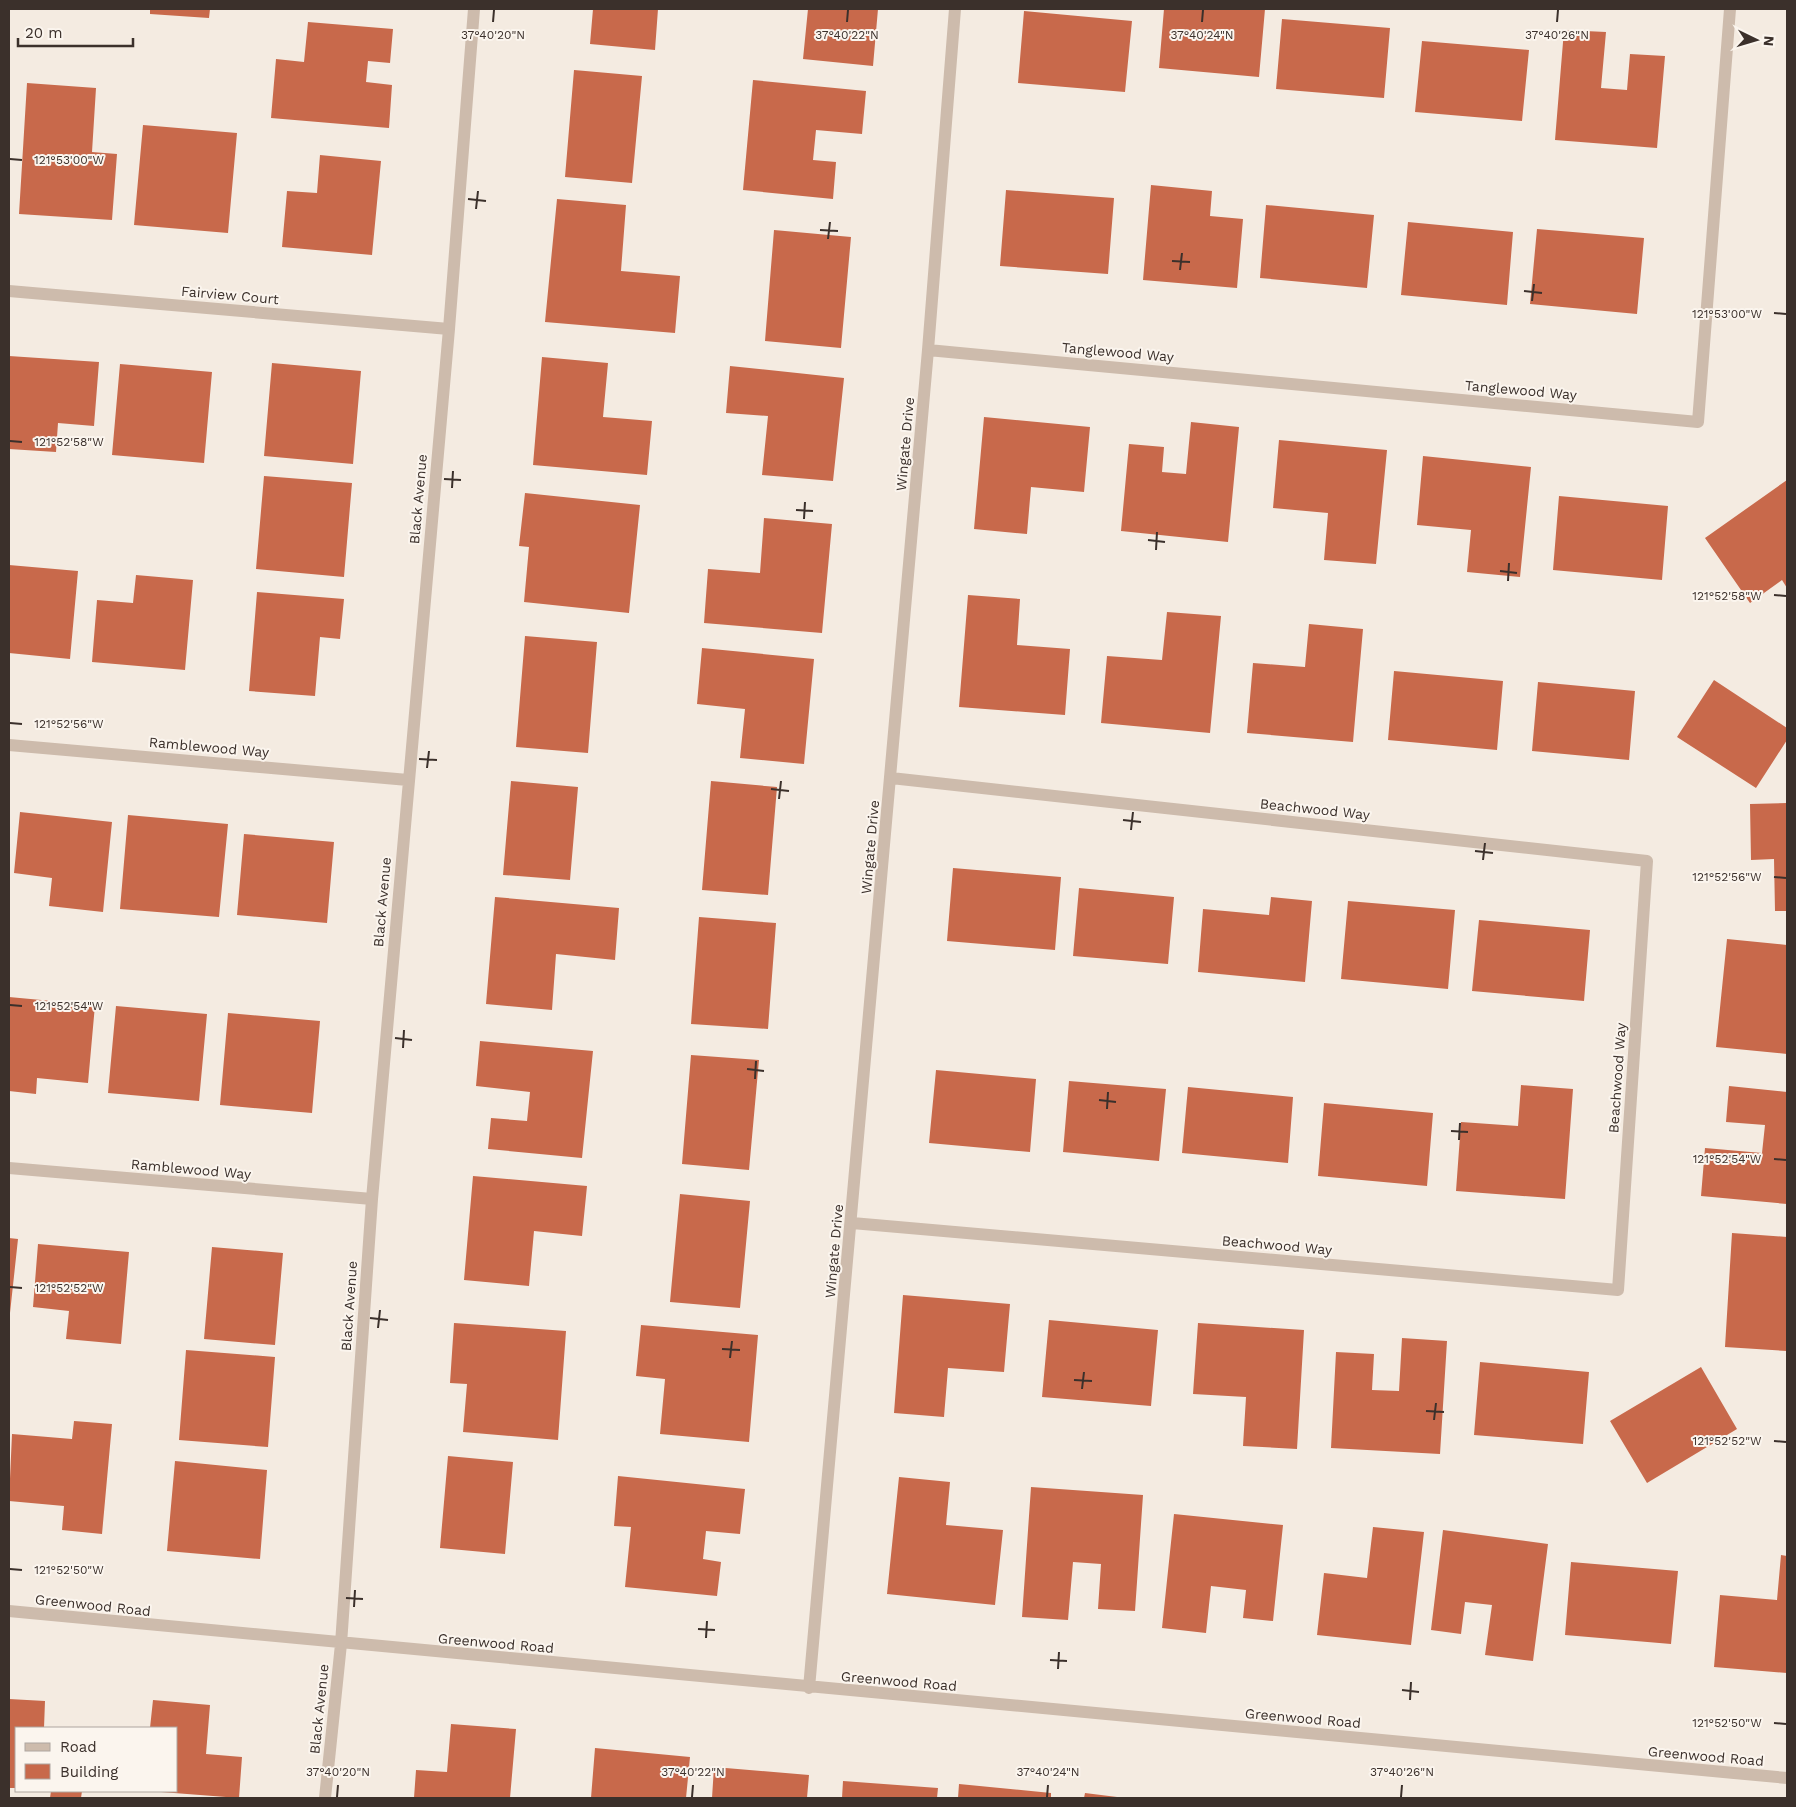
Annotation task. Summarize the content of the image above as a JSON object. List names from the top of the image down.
{
  "streets": {
    "street": [
      "Fairview Court",
      "Tanglewood Way",
      "Wingate Drive",
      "Black Avenue",
      "Ramblewood Way",
      "Beachwood Way",
      "Greenwood Road"
    ]
  },
  "crossings": [
    ["Fairview Court", "Black Avenue"],
    ["Tanglewood Way", "Wingate Drive"],
    ["Wingate Drive", "Beachwood Way"],
    ["Wingate Drive", "Greenwood Road"],
    ["Black Avenue", "Ramblewood Way"],
    ["Black Avenue", "Greenwood Road"]
  ],
  "legend": ["Road", "Building"],
  "scale_bar": "20 m",
  "north": "right",
  "coordinates": [
    "37°40'20\"N",
    "37°40'22\"N",
    "37°40'24\"N",
    "37°40'26\"N",
    "121°53'00\"W",
    "121°52'58\"W",
    "121°52'56\"W",
    "121°52'54\"W",
    "121°52'52\"W",
    "121°52'50\"W"
  ]
}
